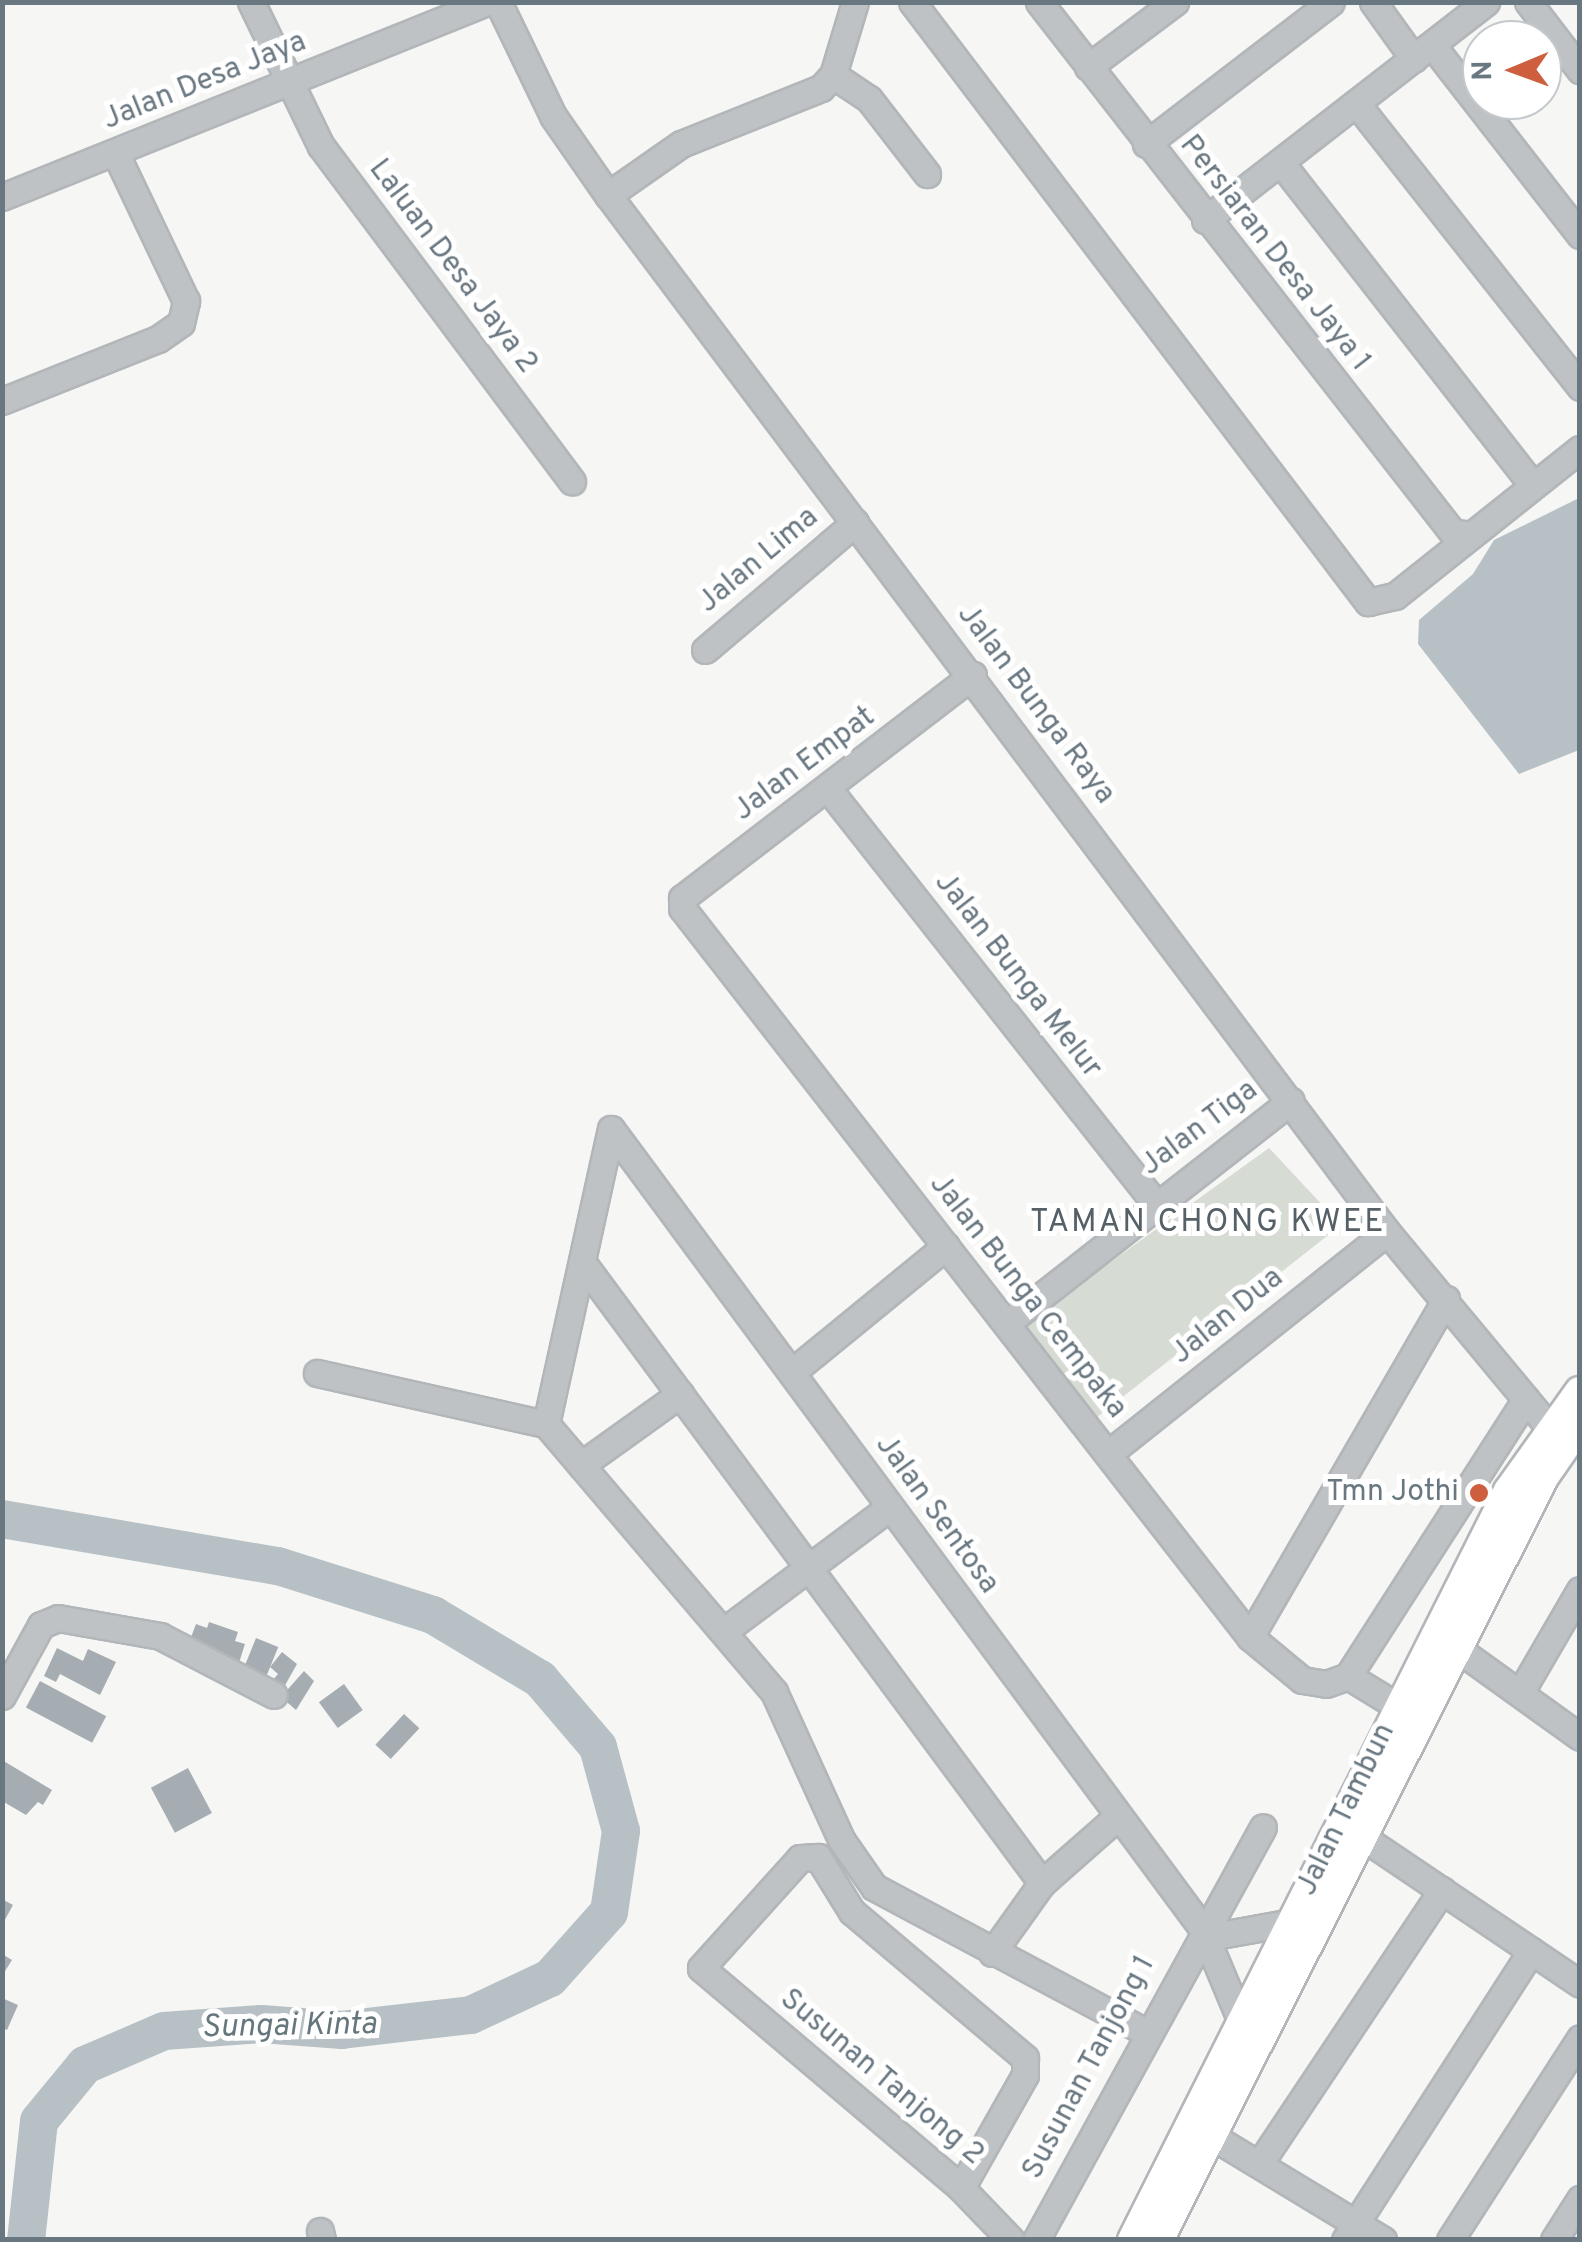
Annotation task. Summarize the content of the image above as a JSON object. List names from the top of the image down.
{
  "streets": {
    "main road": ["Jalan Tambun"],
    "street": [
      "Jalan Desa Jaya",
      "Persiaran Desa Jaya 1",
      "Laluan Desa Jaya 2",
      "Jalan Lima",
      "Jalan Bunga Raya",
      "Jalan Empat",
      "Jalan Bunga Melur",
      "Jalan Tiga",
      "Jalan Bunga Cempaka",
      "Jalan Dua",
      "Jalan Sentosa",
      "Susunan Tanjong 1",
      "Susunan Tanjong 2"
    ]
  },
  "crossings": [
    ["Jalan Desa Jaya", "Laluan Desa Jaya 2"],
    ["Jalan Lima", "Jalan Bunga Raya"],
    ["Jalan Bunga Raya", "Jalan Empat"],
    ["Jalan Bunga Raya", "Jalan Tiga"],
    ["Jalan Bunga Raya", "Jalan Dua"],
    ["Jalan Bunga Raya", "Jalan Tambun"],
    ["Jalan Empat", "Jalan Bunga Melur"],
    ["Jalan Empat", "Jalan Bunga Cempaka"],
    ["Jalan Bunga Melur", "Jalan Tiga"],
    ["Jalan Tiga", "Jalan Bunga Cempaka"],
    ["Jalan Bunga Cempaka", "Jalan Dua"],
    ["Jalan Sentosa", "Jalan Tambun"],
    ["Jalan Sentosa", "Susunan Tanjong 1"]
  ],
  "districts": ["TAMAN CHONG KWEE"],
  "water": ["Sungai Kinta"],
  "places": ["Tmn Jothi"],
  "north": "left"
}
